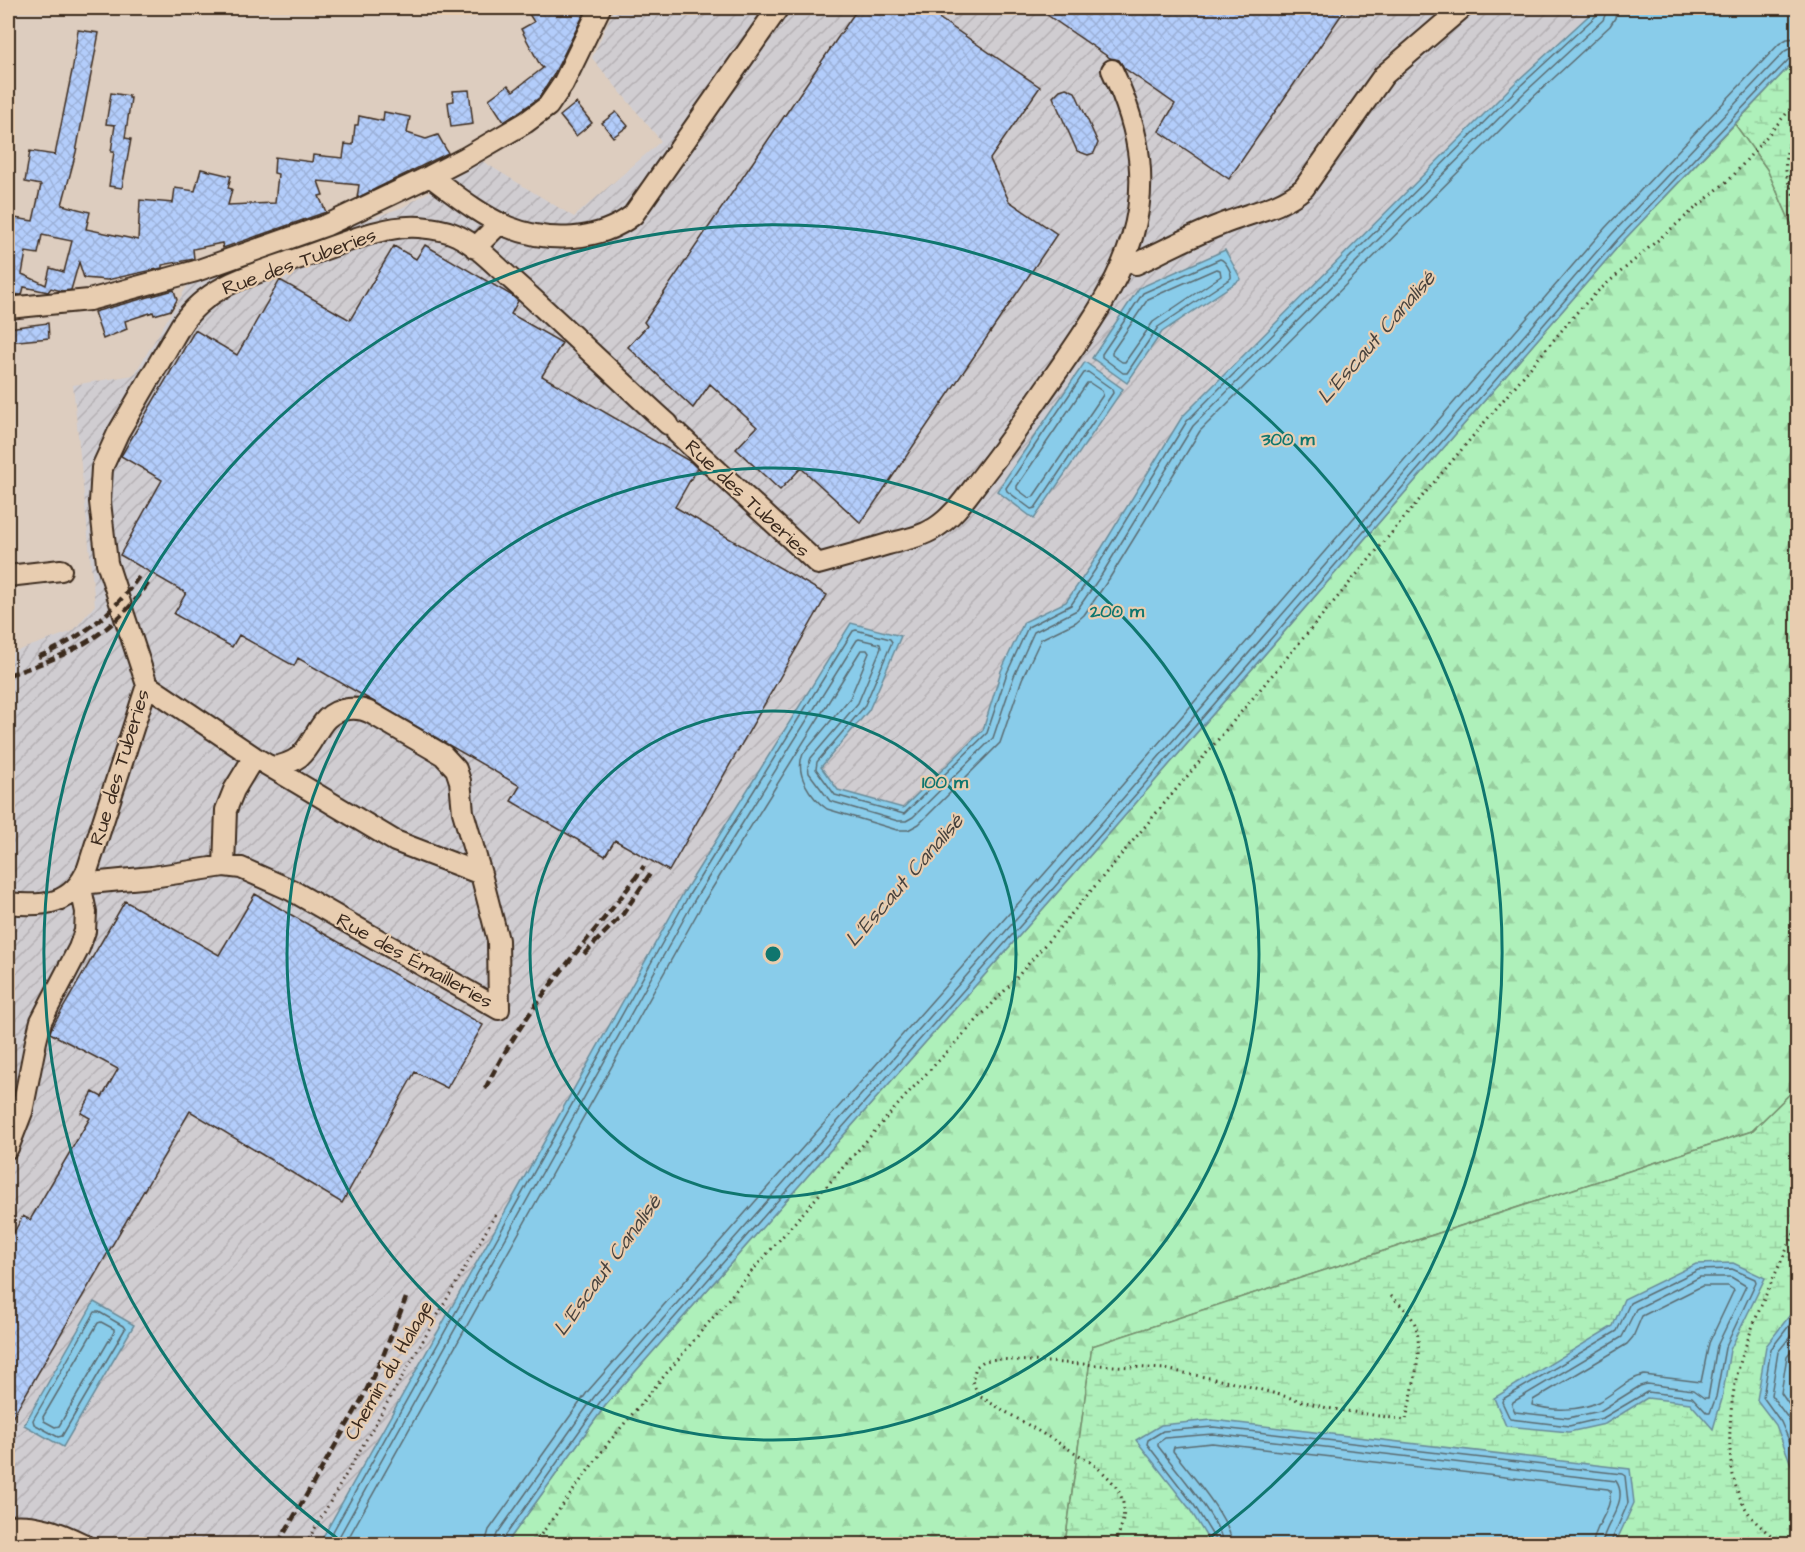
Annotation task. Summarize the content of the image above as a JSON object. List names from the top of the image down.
{
  "streets": {
    "street": ["Rue des Tuberies", "Rue des Émailleries"],
    "path": ["Chemin du Halage"]
  },
  "crossings": [
    ["Rue des Tuberies", "Rue des Émailleries"]
  ],
  "water": ["L'Escaut Canalisé"],
  "rings": ["300 m", "200 m", "100 m"]
}
